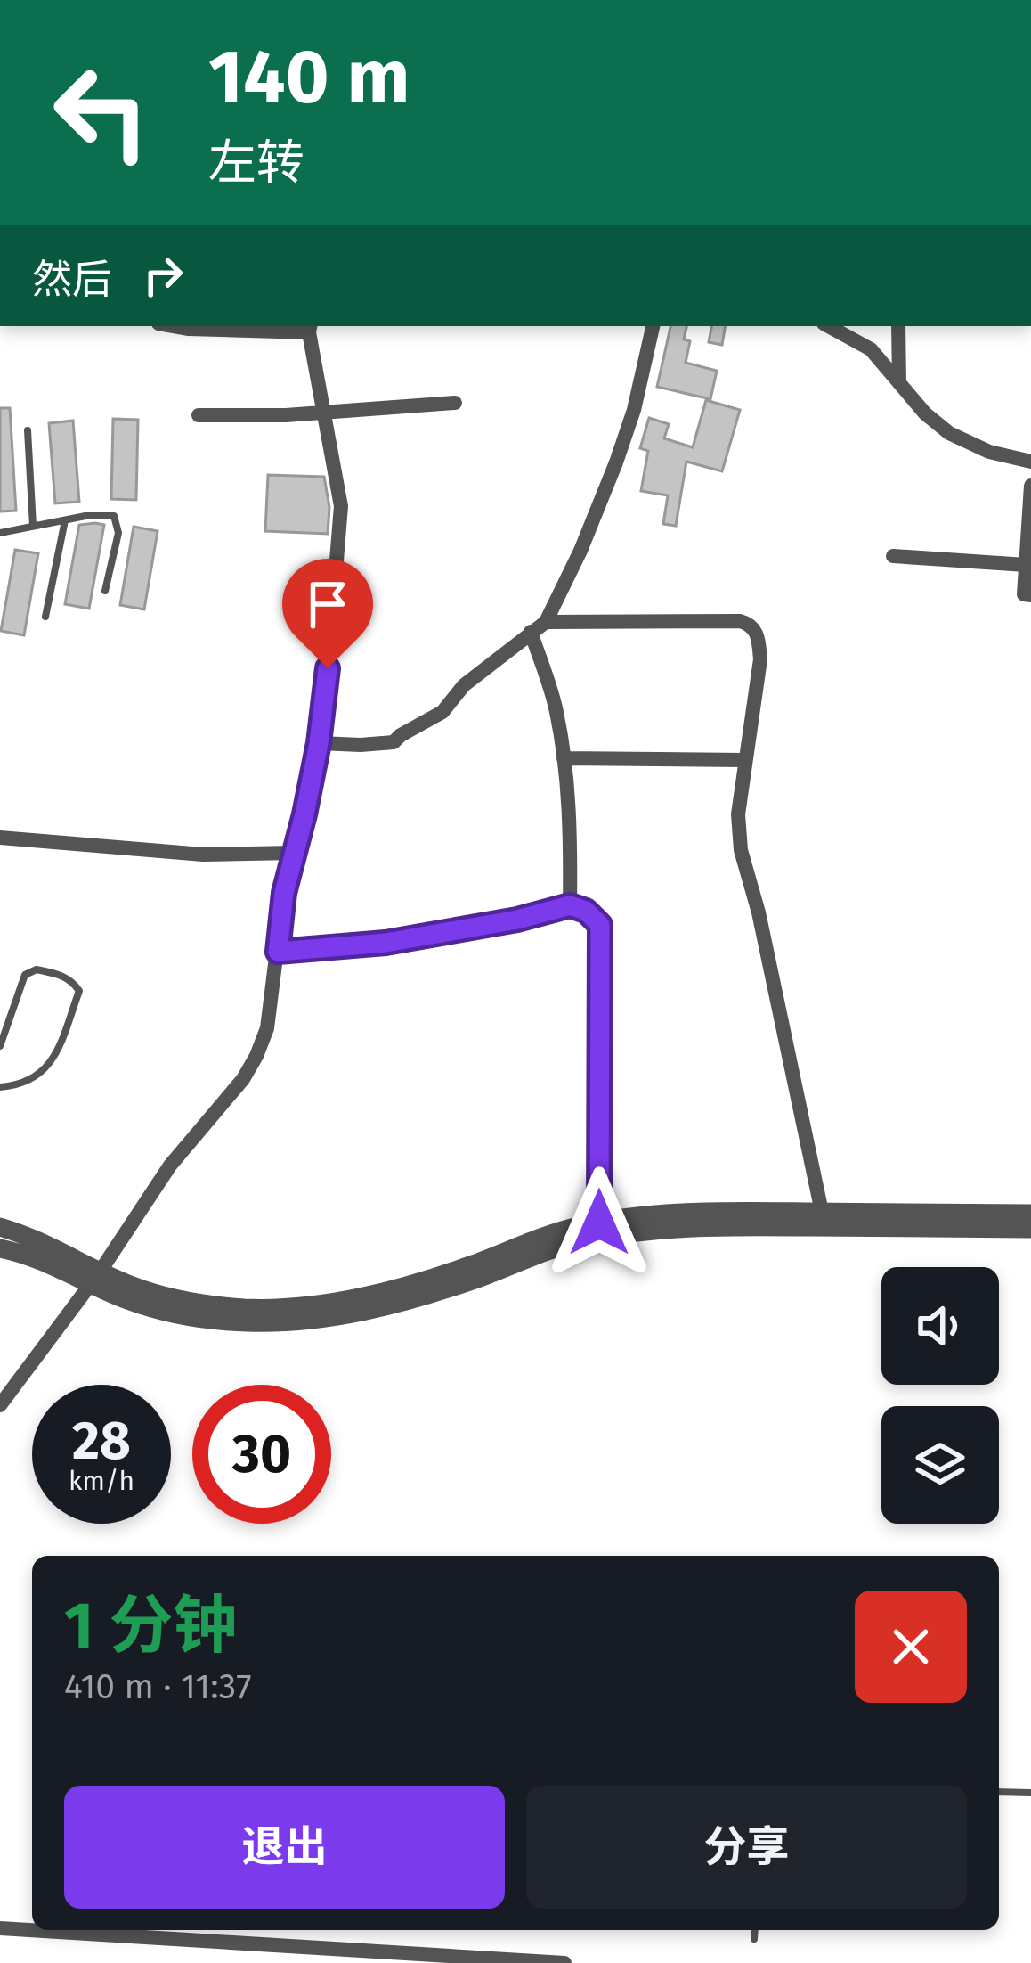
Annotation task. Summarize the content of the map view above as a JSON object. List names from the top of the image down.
{
  "page": {
    "turn": ["140 m", "左转"],
    "then": "然后",
    "speed": "28 km/h",
    "limit": "30",
    "heading": ["1 分钟", "410 m · 11:37"],
    "buttons": ["退出", "分享"]
  }
}
